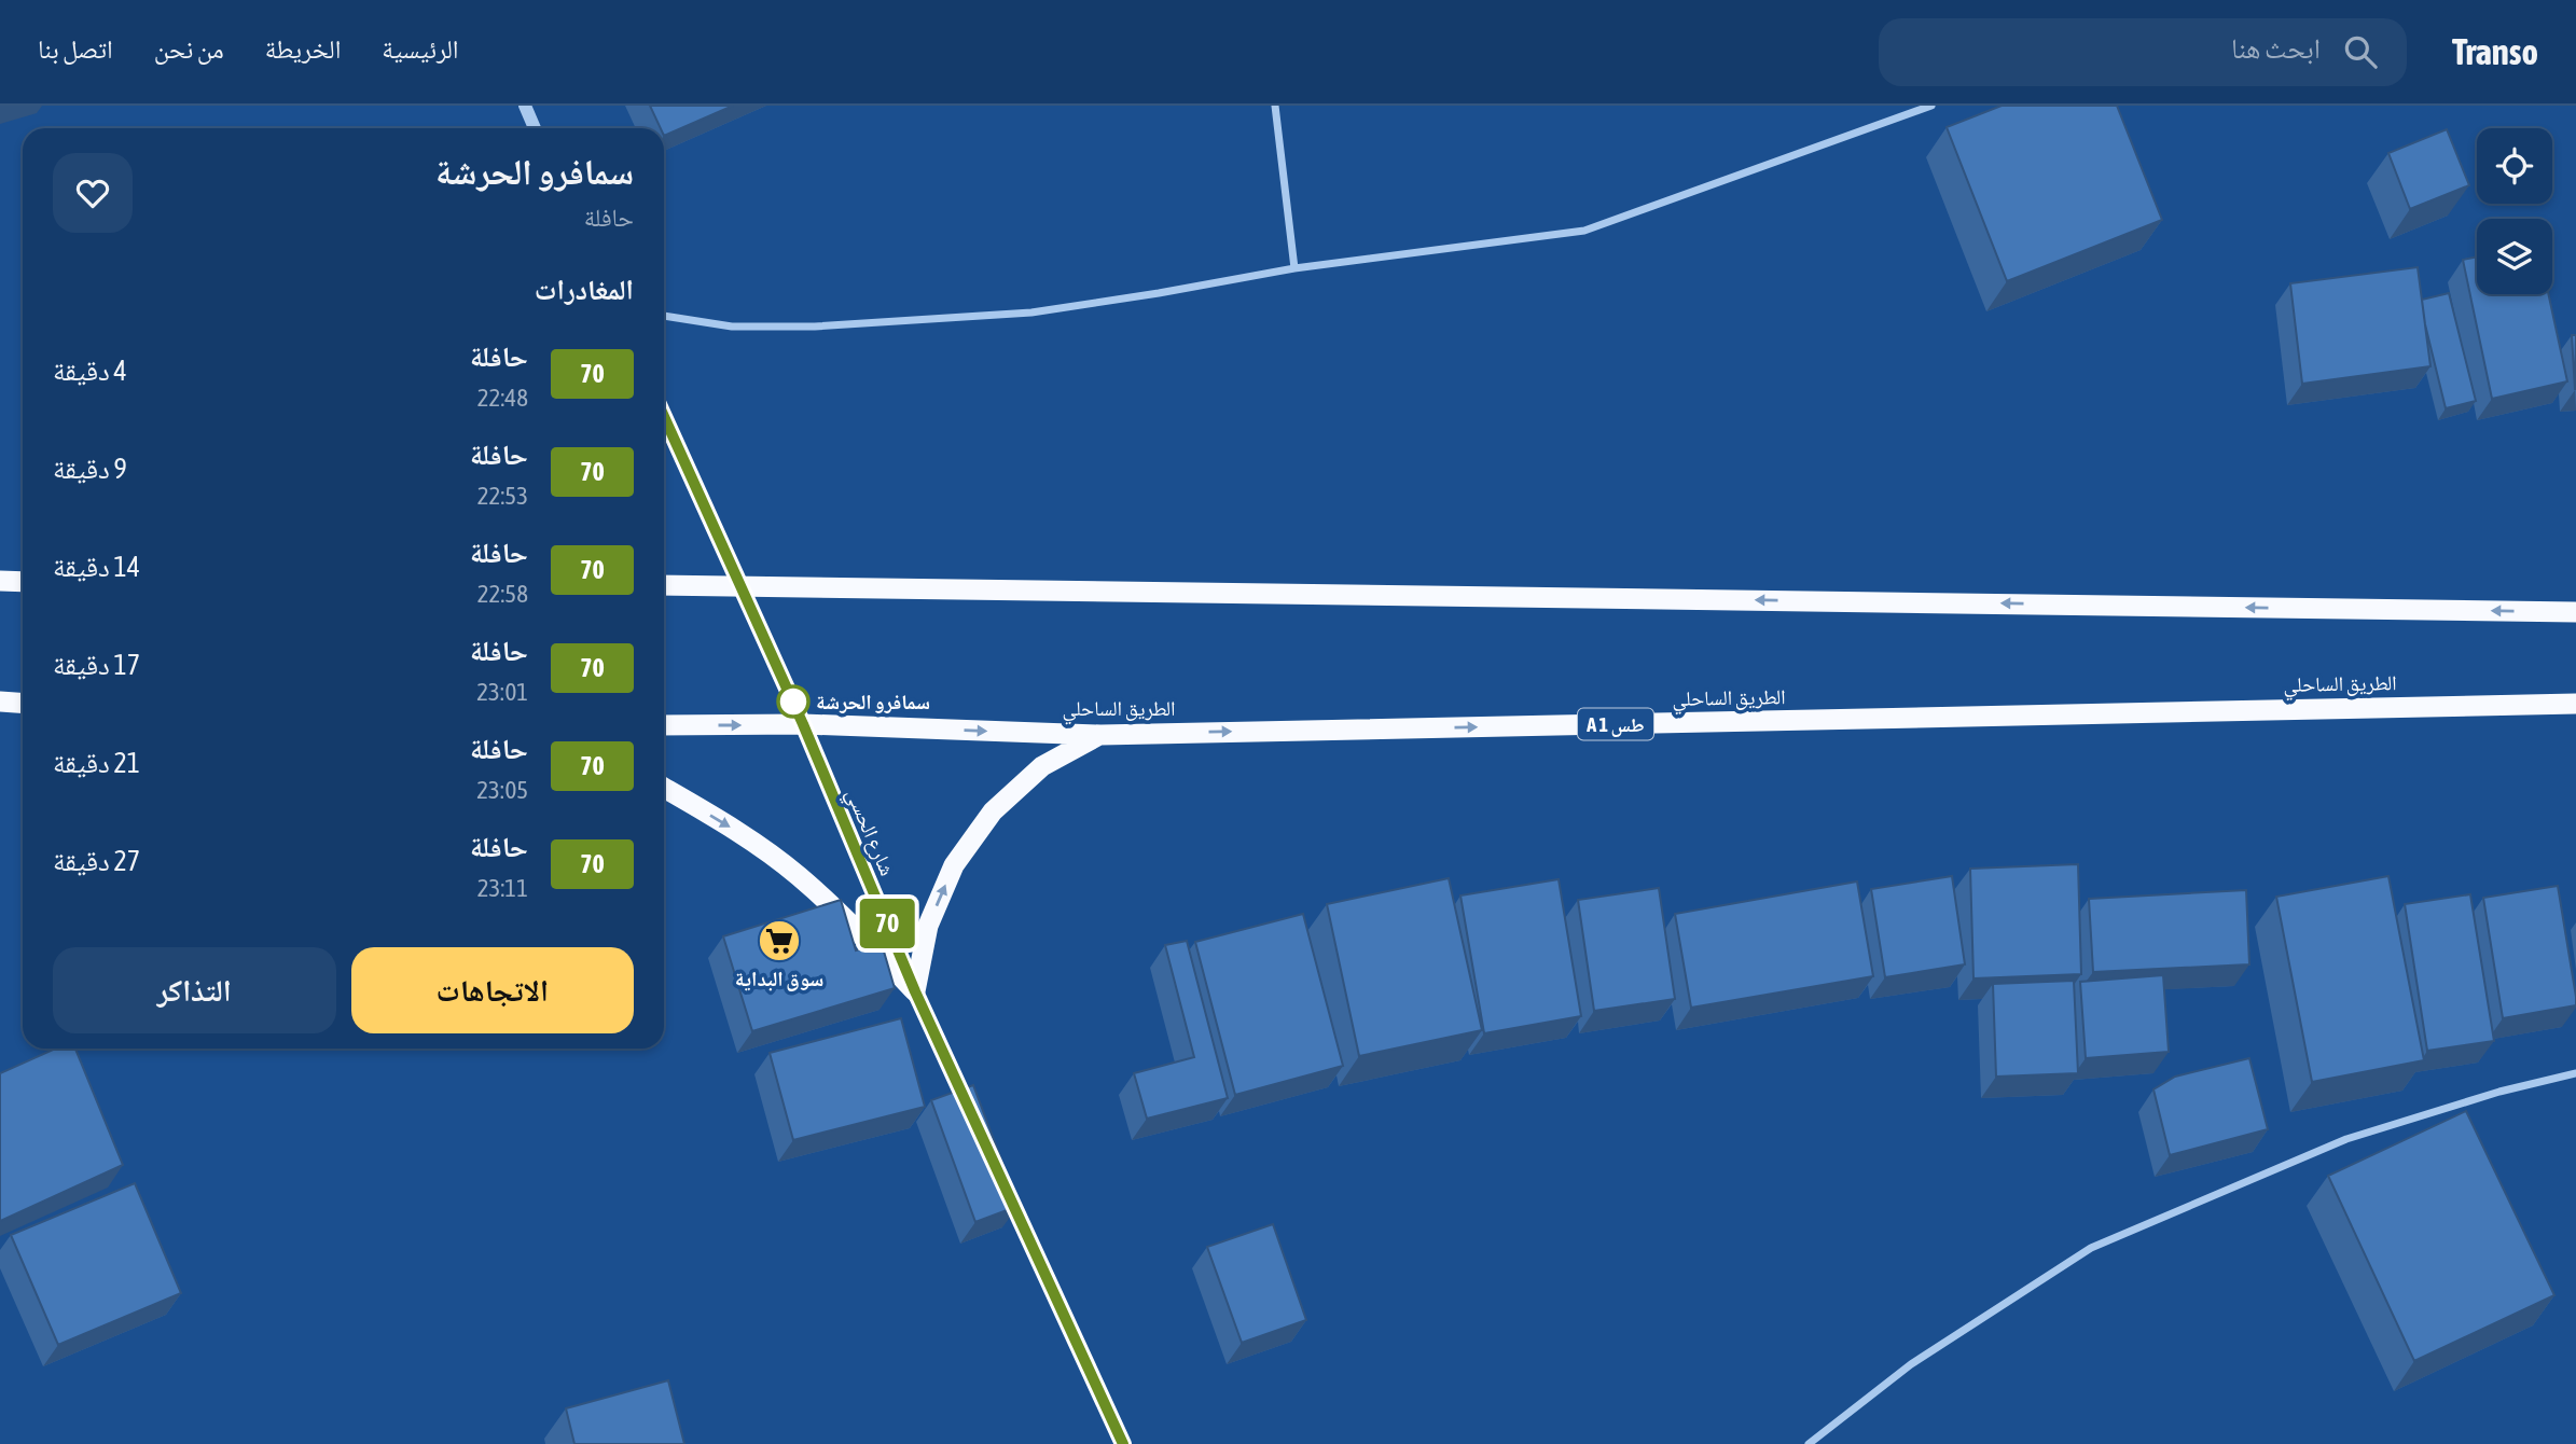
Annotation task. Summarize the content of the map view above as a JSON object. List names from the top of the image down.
{
  "streets": {
    "highway": ["الطريق الساحلي", "A 1 طس"],
    "street": ["شارع الحسي"]
  },
  "crossings": [
    ["الطريق الساحلي", "شارع الحسي"]
  ],
  "places": {
    "other": ["سمافرو الحرشة"],
    "supermarket": ["سوق البداية"]
  },
  "lines": ["bus line 70"],
  "page": {
    "header": "Transo",
    "search": "ابحث هنا",
    "nav": [
      "الرئيسية",
      "الخريطة",
      "من نحن",
      "اتصل بنا"
    ],
    "on_map": "70",
    "heading": [
      ["سمافرو الحرشة", "حافلة"],
      "المغادرات"
    ],
    "list": [
      {
        "mark": "70",
        "name": "حافلة",
        "note": "22:48",
        "value": "4 دقيقة"
      },
      {
        "mark": "70",
        "name": "حافلة",
        "note": "22:53",
        "value": "9 دقيقة"
      },
      {
        "mark": "70",
        "name": "حافلة",
        "note": "22:58",
        "value": "14 دقيقة"
      },
      {
        "mark": "70",
        "name": "حافلة",
        "note": "23:01",
        "value": "17 دقيقة"
      },
      {
        "mark": "70",
        "name": "حافلة",
        "note": "23:05",
        "value": "21 دقيقة"
      },
      {
        "mark": "70",
        "name": "حافلة",
        "note": "23:11",
        "value": "27 دقيقة"
      }
    ],
    "buttons": ["الاتجاهات", "التذاكر"]
  }
}
